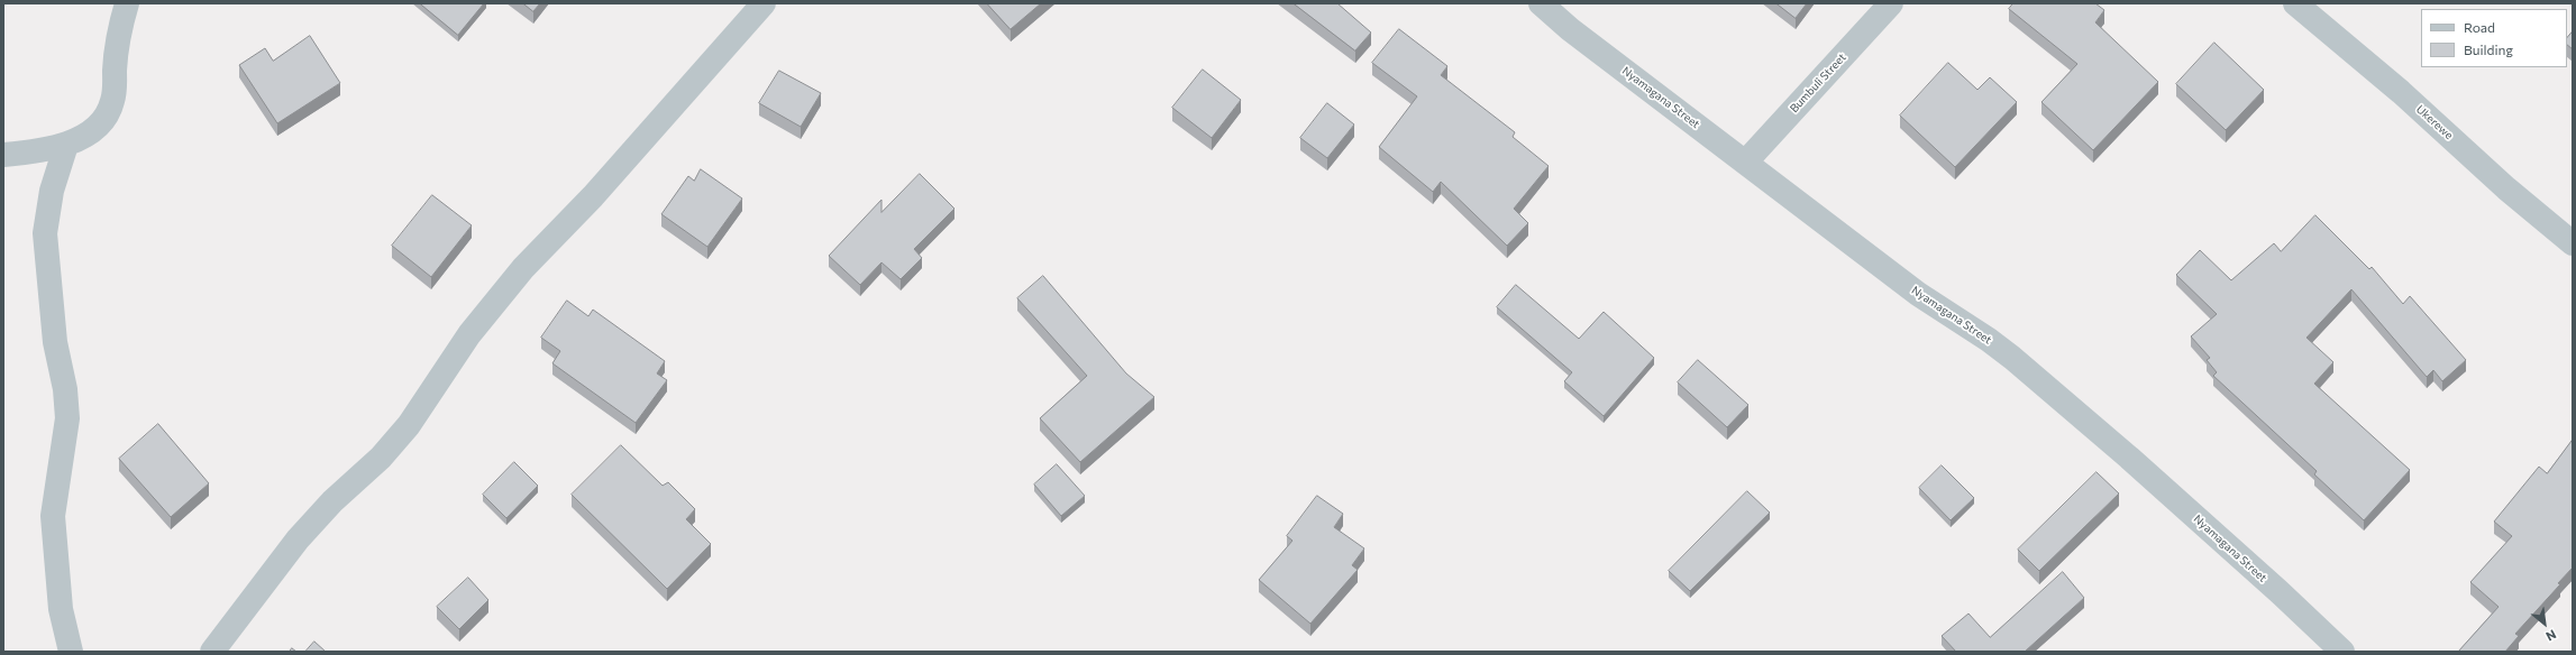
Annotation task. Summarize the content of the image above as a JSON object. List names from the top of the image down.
{
  "streets": {
    "street": ["Bumbuli Street", "Nyamagana Street", "Ukerewe"]
  },
  "crossings": [
    ["Bumbuli Street", "Nyamagana Street"]
  ],
  "legend": ["Road", "Building"],
  "north": "bottom right"
}
